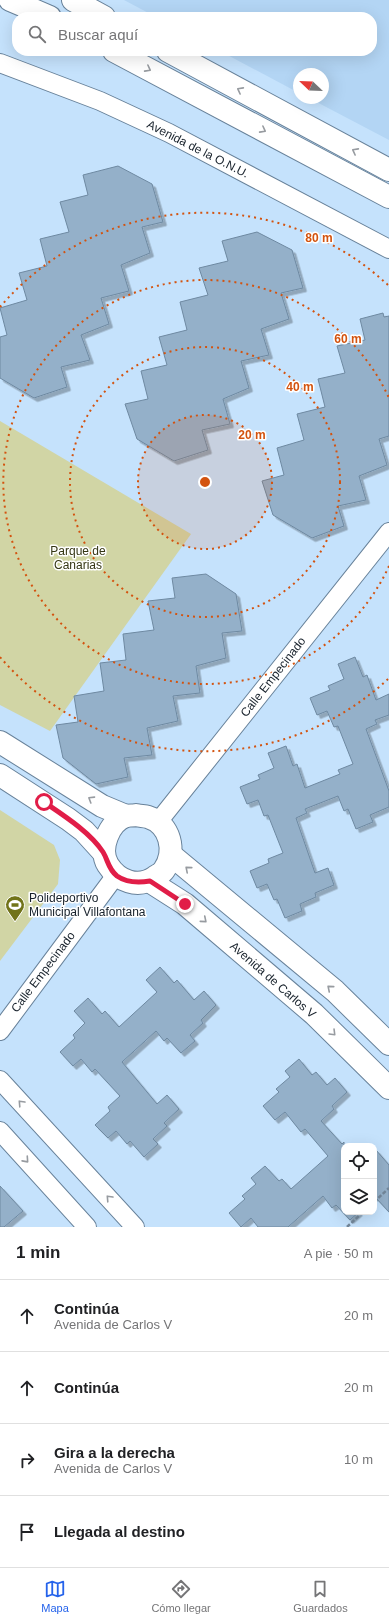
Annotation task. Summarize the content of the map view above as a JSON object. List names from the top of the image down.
{
  "streets": {
    "street": ["Avenida de la O.N.U.", "Calle Empecinado", "Avenida de Carlos V"]
  },
  "crossings": [
    ["Calle Empecinado", "Avenida de Carlos V"]
  ],
  "parks": ["Parque de Canarias"],
  "places": {
    "sports": ["Polideportivo Municipal Villafontana"]
  },
  "north": "top left",
  "page": {
    "search": "Buscar aquí",
    "heading": ["1 min", "A pie · 50 m"],
    "list": [
      ["Continúa", "Avenida de Carlos V", "20 m"],
      ["Continúa", "20 m"],
      ["Gira a la derecha", "Avenida de Carlos V", "10 m"],
      "Llegada al destino"
    ],
    "nav": ["Mapa", "Cómo llegar", "Guardados"]
  },
  "rings": [
    "80 m",
    "60 m",
    "40 m",
    "20 m"
  ]
}
